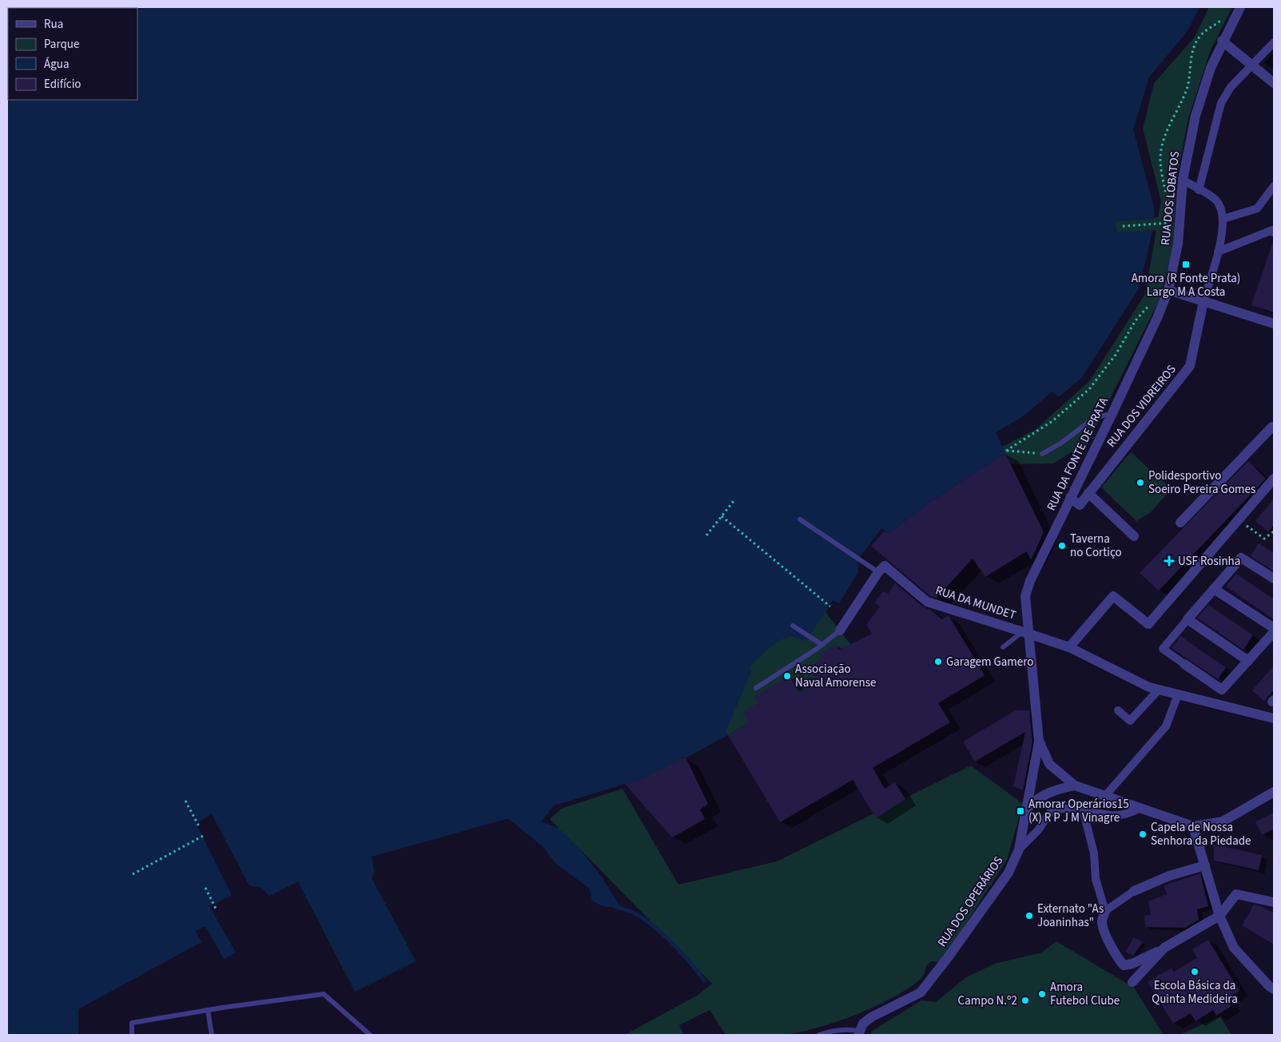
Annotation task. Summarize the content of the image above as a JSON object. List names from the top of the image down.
{
  "streets": {
    "street": [
      "RUA DOS LOBATOS",
      "RUA DOS VIDREIROS",
      "RUA DA FONTE DE PRATA",
      "RUA DA MUNDET",
      "RUA DOS OPERÁRIOS"
    ]
  },
  "crossings": [
    ["RUA DOS LOBATOS", "RUA DA FONTE DE PRATA"],
    ["RUA DOS VIDREIROS", "RUA DA FONTE DE PRATA"],
    ["RUA DA FONTE DE PRATA", "RUA DA MUNDET"],
    ["RUA DA FONTE DE PRATA", "RUA DOS OPERÁRIOS"],
    ["RUA DA MUNDET", "RUA DOS OPERÁRIOS"]
  ],
  "places": {
    "transit": ["Amora (R Fonte Prata) Largo M A Costa", "Amorar Operários15 (X) R P J M Vinagre"],
    "other": [
      "Polidesportivo Soeiro Pereira Gomes",
      "Taverna no Cortiço",
      "Garagem Gamero",
      "Associação Naval Amorense",
      "Capela de Nossa Senhora da Piedade",
      "Externato \"As Joaninhas\"",
      "Escola Básica da Quinta Medideira",
      "Amora Futebol Clube",
      "Campo N.º2"
    ],
    "health": ["USF Rosinha"]
  },
  "legend": [
    "Rua",
    "Parque",
    "Água",
    "Edifício"
  ]
}
